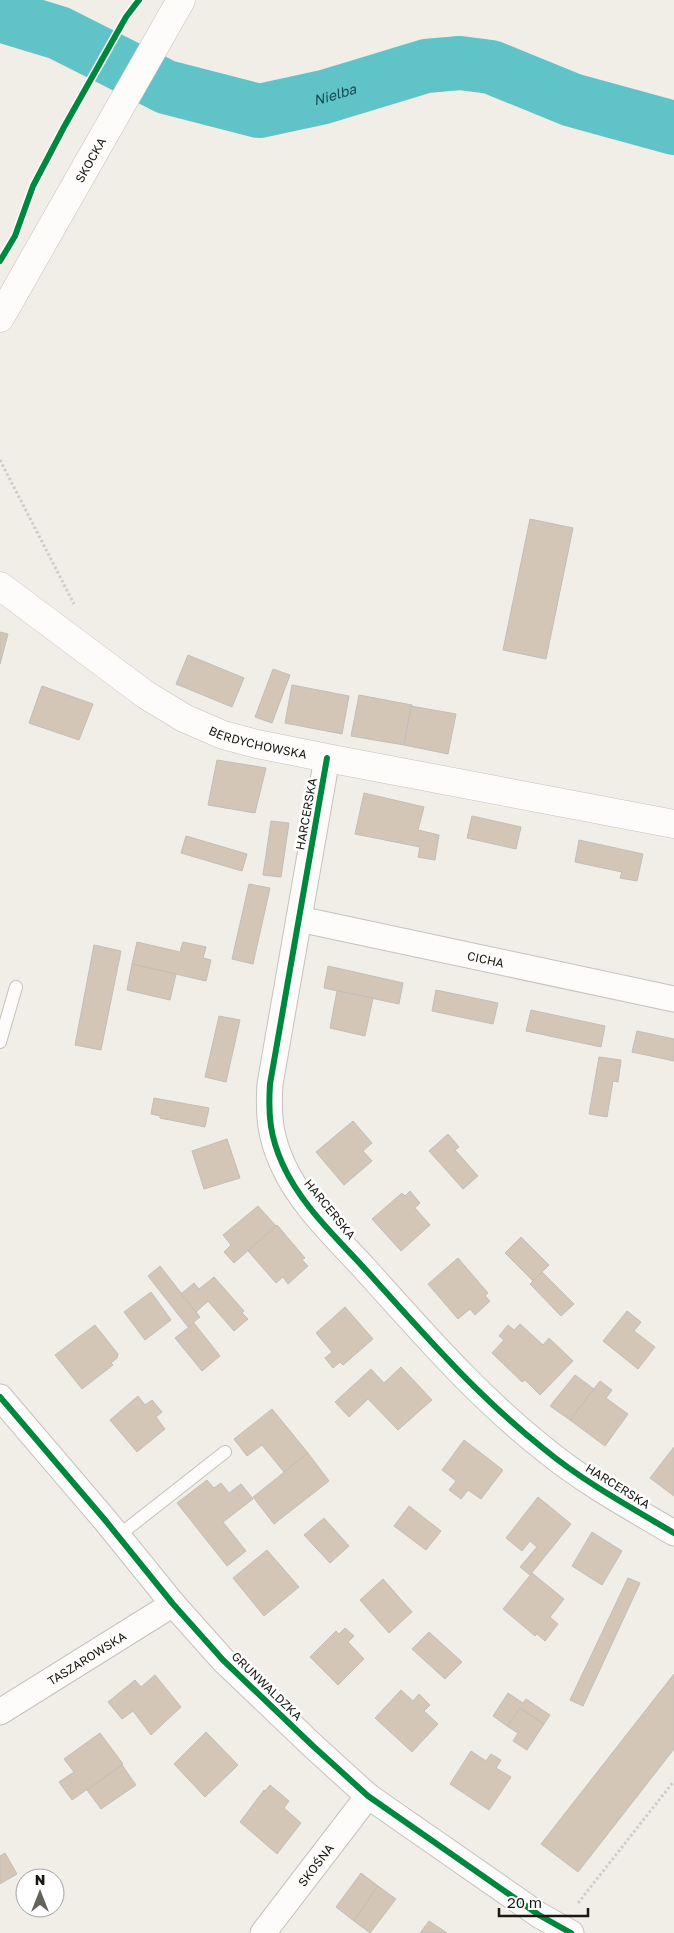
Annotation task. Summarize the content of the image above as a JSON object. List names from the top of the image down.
{
  "streets": {
    "street": [
      "SKOCKA",
      "BERDYCHOWSKA",
      "HARCERSKA",
      "CICHA",
      "TASZAROWSKA",
      "GRUNWALDZKA",
      "SKOŚNA"
    ]
  },
  "crossings": [
    ["BERDYCHOWSKA", "HARCERSKA"],
    ["HARCERSKA", "CICHA"],
    ["TASZAROWSKA", "GRUNWALDZKA"],
    ["GRUNWALDZKA", "SKOŚNA"]
  ],
  "water": ["Nielba"],
  "scale_bar": "20 m",
  "north": "top"
}
